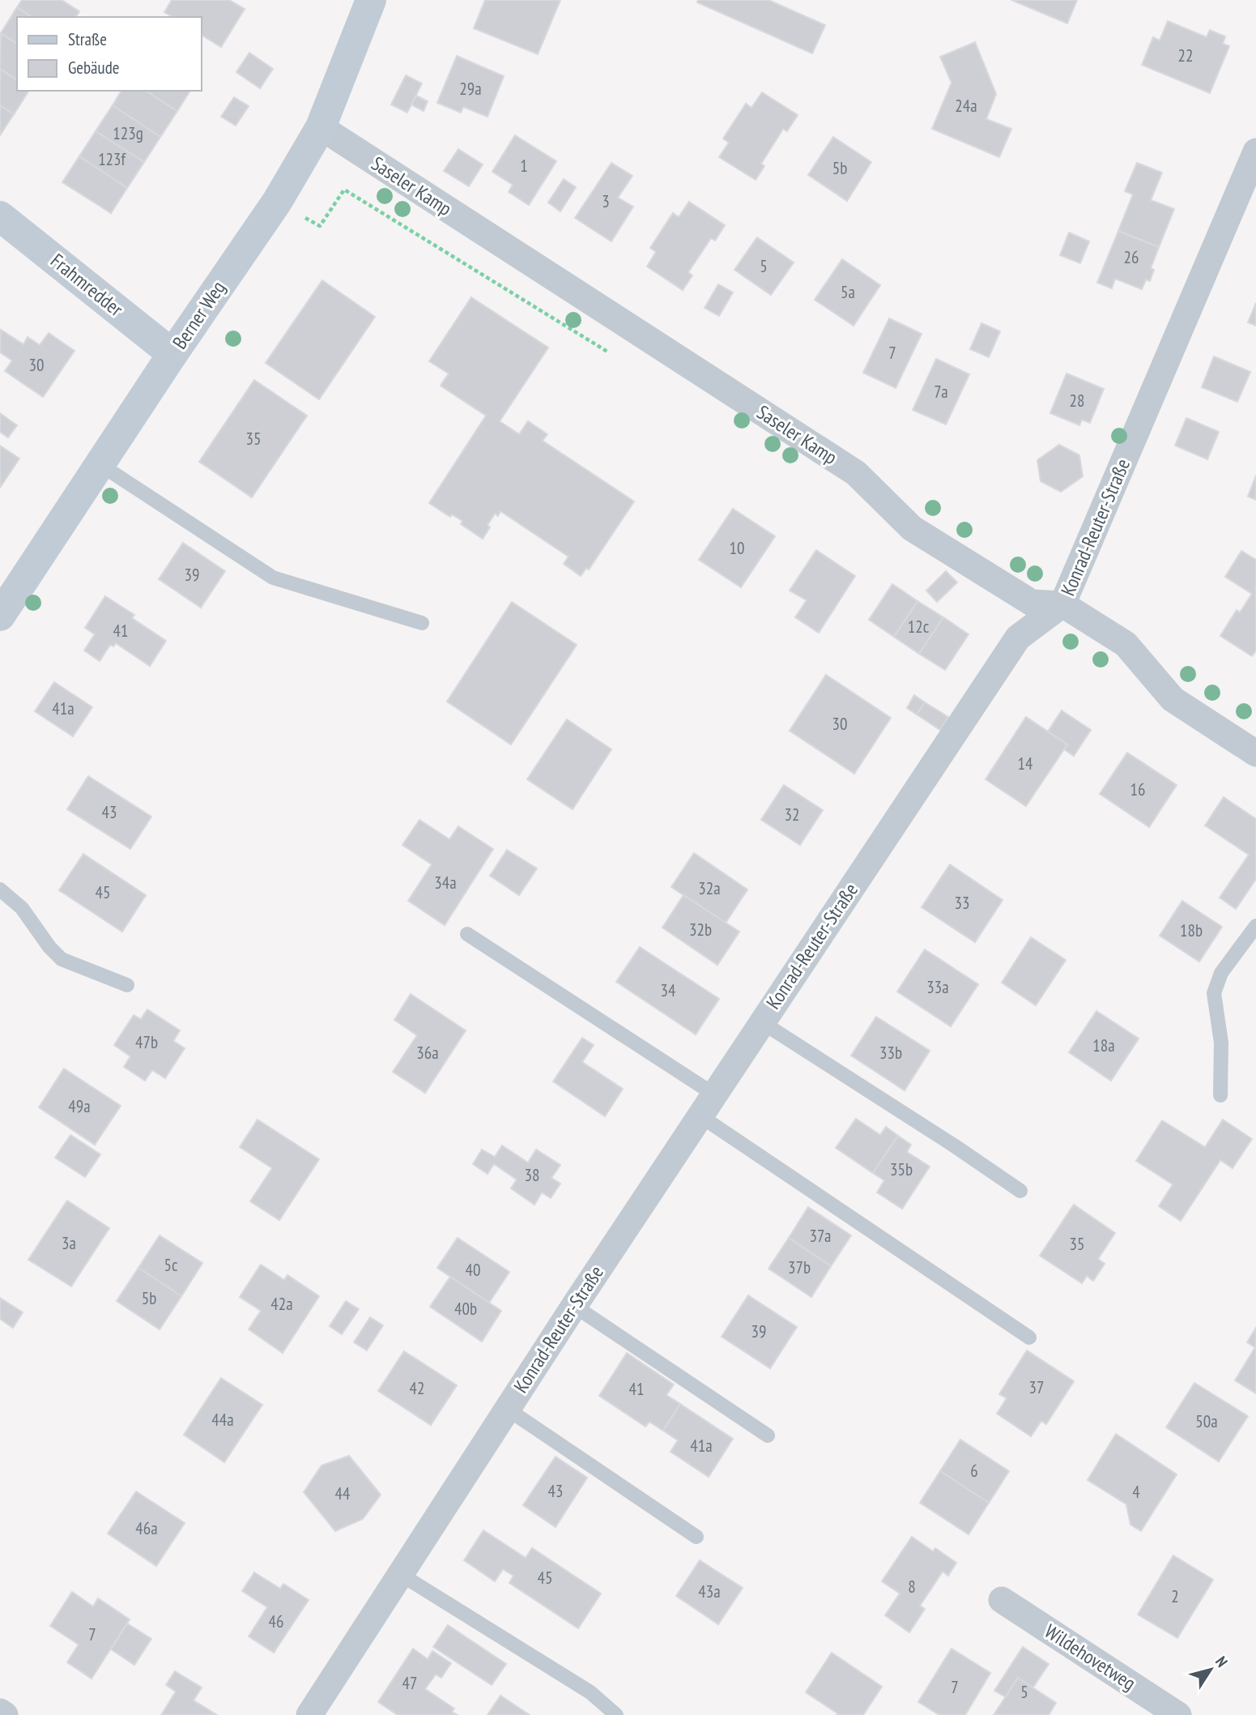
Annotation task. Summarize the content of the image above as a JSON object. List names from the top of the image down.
{
  "streets": {
    "street": [
      "Saseler Kamp",
      "Frahmredder",
      "Berner Weg",
      "Konrad-Reuter-Straße",
      "Wildehovetweg"
    ]
  },
  "crossings": [
    ["Saseler Kamp", "Berner Weg"],
    ["Saseler Kamp", "Konrad-Reuter-Straße"],
    ["Frahmredder", "Berner Weg"]
  ],
  "house_numbers": [
    "22",
    "29a",
    "24a",
    "123g",
    "123f",
    "1",
    "5b",
    "3",
    "26",
    "5",
    "5a",
    "7",
    "30",
    "7a",
    "28",
    "35",
    "10",
    "39",
    "12c",
    "41",
    "41a",
    "30",
    "14",
    "16",
    "43",
    "32",
    "34a",
    "32a",
    "45",
    "33",
    "32b",
    "18b",
    "33a",
    "34",
    "47b",
    "18a",
    "36a",
    "33b",
    "49a",
    "35b",
    "38",
    "37a",
    "3a",
    "35",
    "5c",
    "37b",
    "40",
    "5b",
    "42a",
    "40b",
    "39",
    "37",
    "42",
    "41",
    "44a",
    "50a",
    "41a",
    "6",
    "43",
    "4",
    "44",
    "46a",
    "45",
    "8",
    "43a",
    "2",
    "46",
    "7",
    "47",
    "7",
    "5"
  ],
  "legend": ["Straße", "Gebäude"],
  "north": "top right"
}
